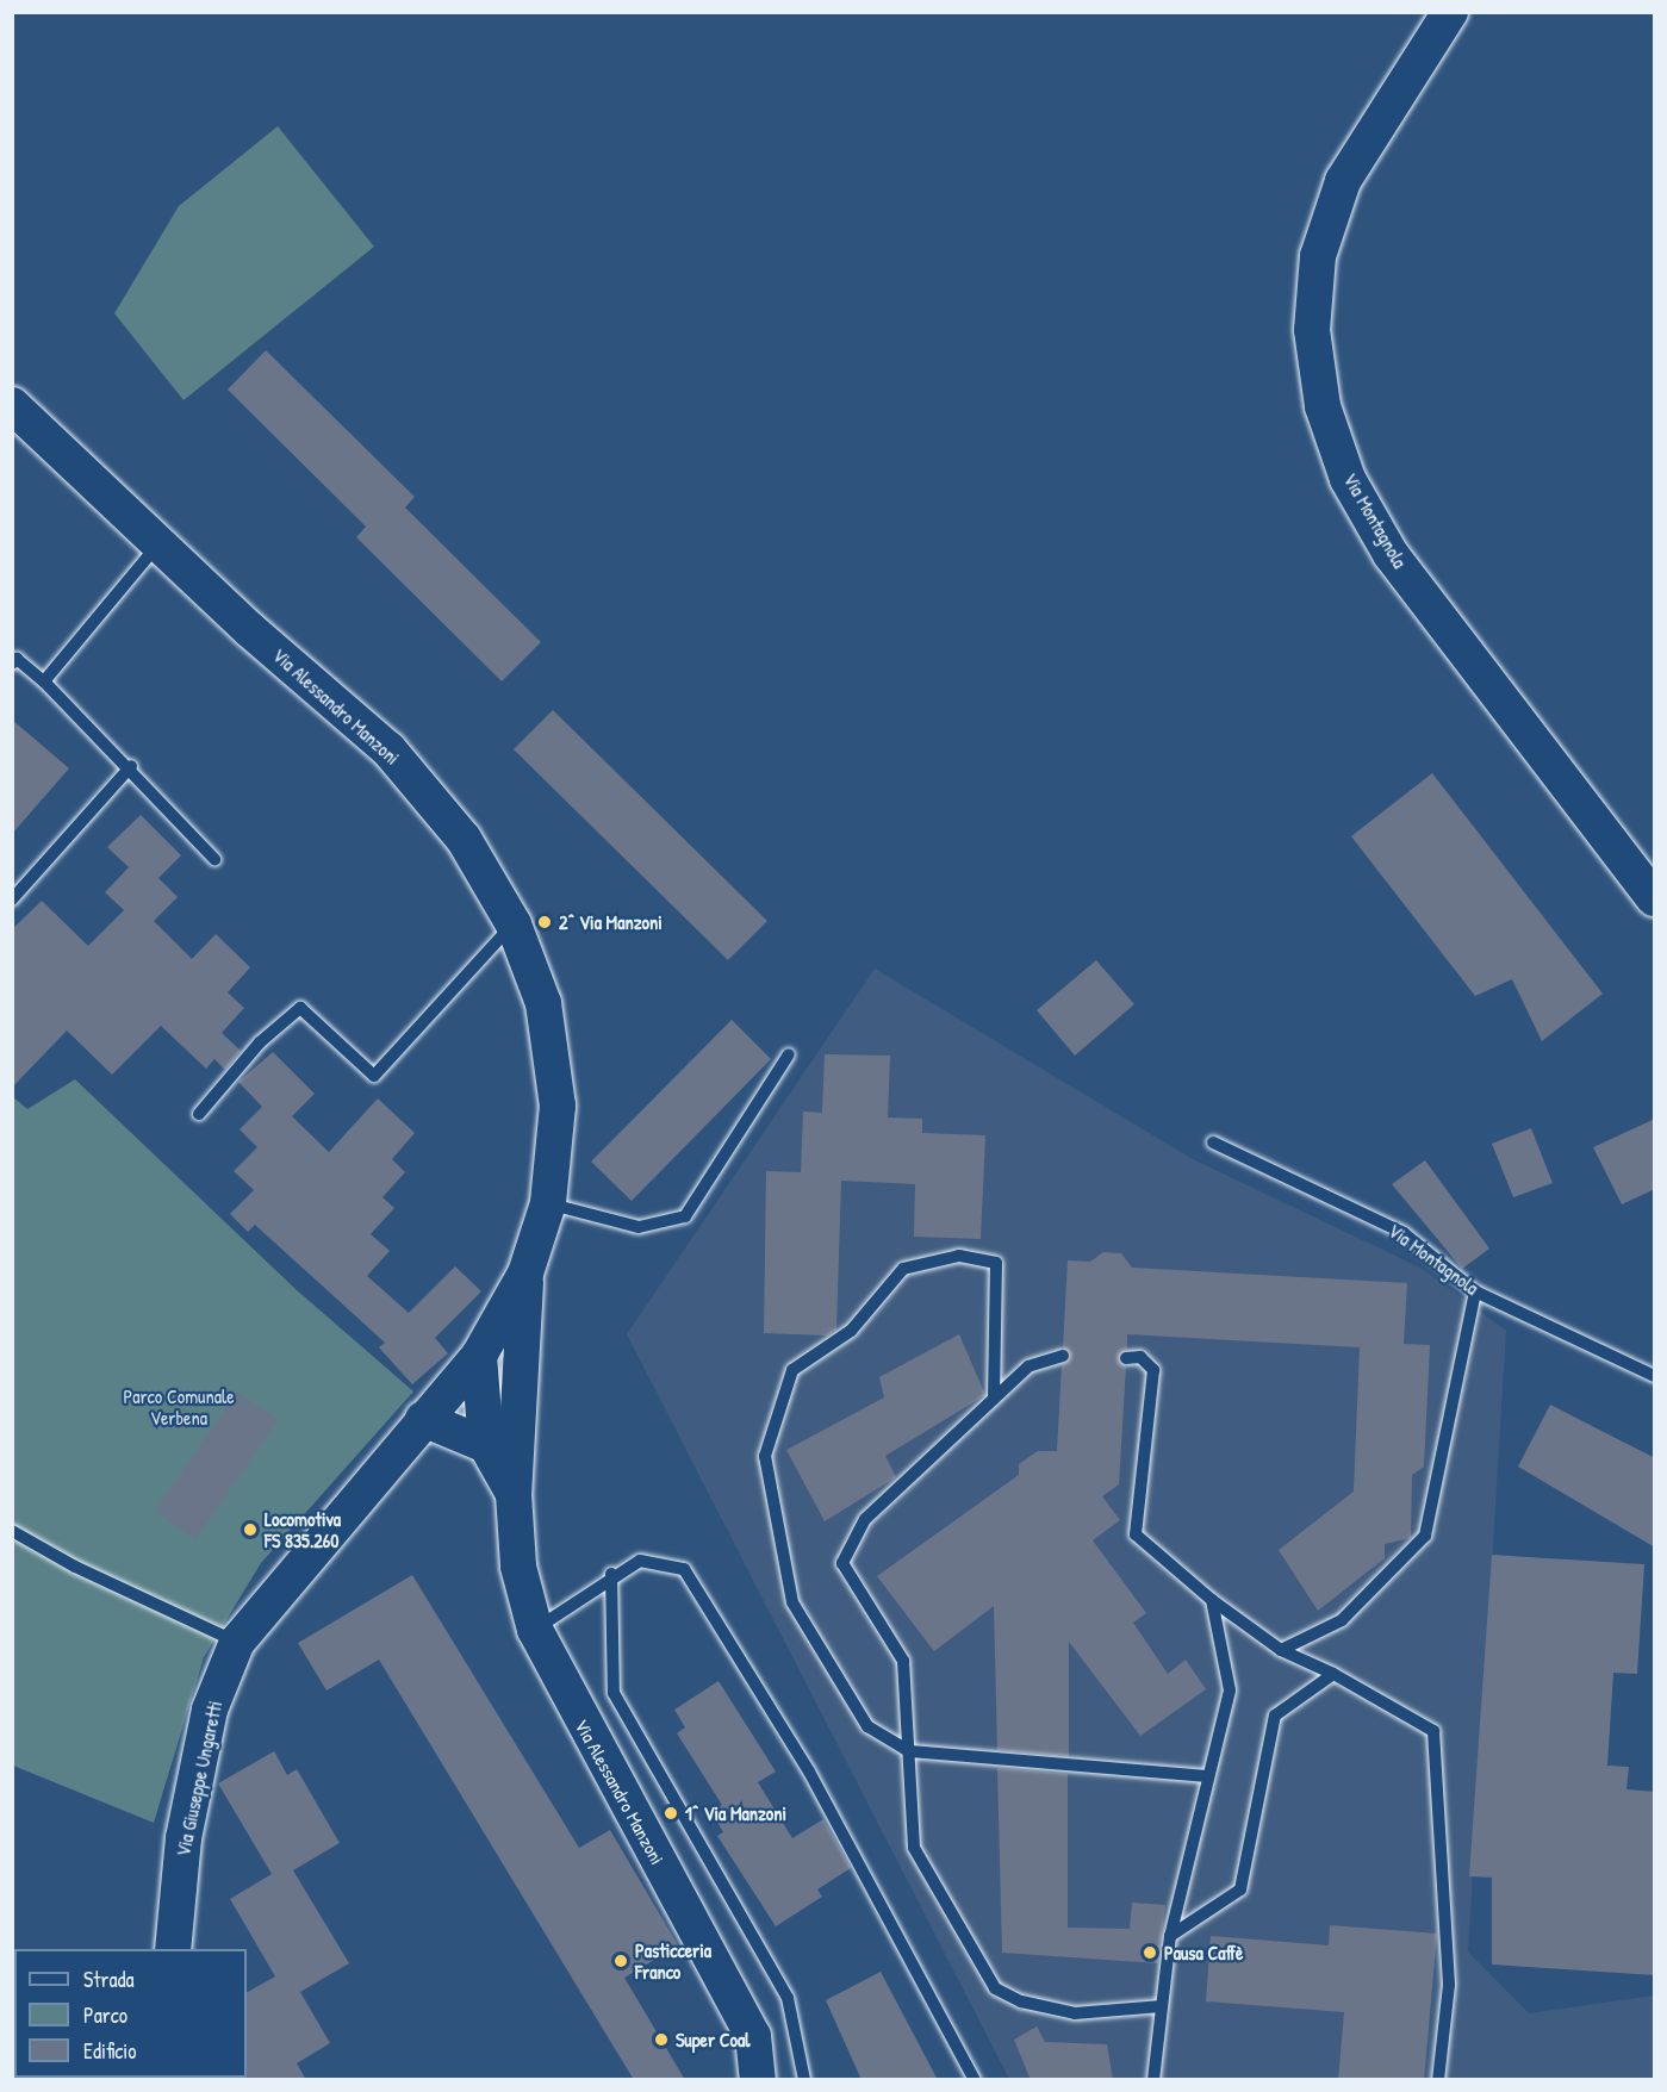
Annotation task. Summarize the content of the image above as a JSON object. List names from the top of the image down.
{
  "streets": {
    "street": ["Via Montagnola", "Via Alessandro Manzoni", "Via Giuseppe Ungaretti"]
  },
  "crossings": [
    ["Via Alessandro Manzoni", "Via Giuseppe Ungaretti"]
  ],
  "parks": ["Parco Comunale Verbena"],
  "places": [
    "2^ Via Manzoni",
    "Locomotiva FS 835.260",
    "1^ Via Manzoni",
    "Pausa Caffè",
    "Pasticceria Franco",
    "Super Coal"
  ],
  "legend": ["Strada", "Parco", "Edificio"]
}
